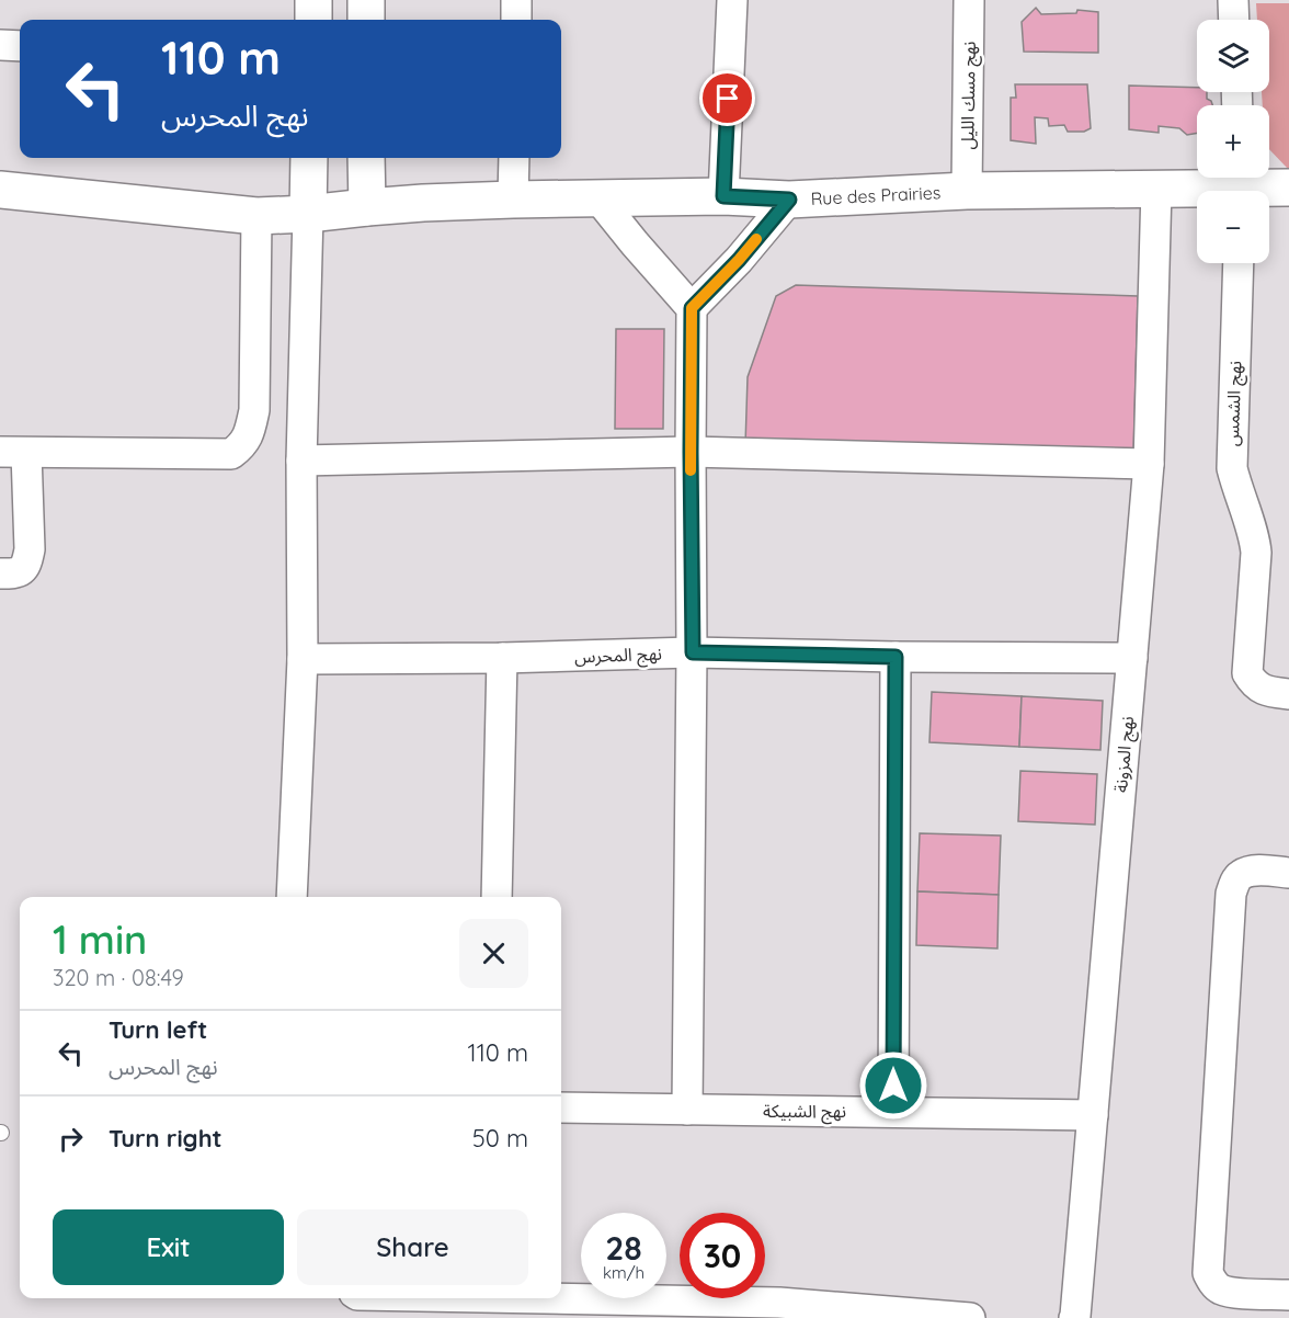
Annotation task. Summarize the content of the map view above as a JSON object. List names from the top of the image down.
{
  "streets": {
    "street": [
      "نهج مسك الليل",
      "Rue des Prairies",
      "نهج الشمس",
      "نهج المحرس",
      "نهج المزونة",
      "نهج الشبيكة"
    ]
  },
  "crossings": [
    ["نهج مسك الليل", "Rue des Prairies"],
    ["Rue des Prairies", "نهج المزونة"],
    ["نهج المحرس", "نهج المزونة"],
    ["نهج المزونة", "نهج الشبيكة"]
  ],
  "page": {
    "map_buttons": ["+", "−"],
    "turn": ["110 m", "نهج المحرس"],
    "heading": ["1 min", "320 m · 08:49"],
    "list": [
      {
        "name": "Turn left",
        "note": "نهج المحرس",
        "value": "110 m"
      },
      {
        "name": "Turn right",
        "value": "50 m"
      }
    ],
    "buttons": ["Exit", "Share"],
    "speed": "28 km/h",
    "limit": "30"
  }
}
